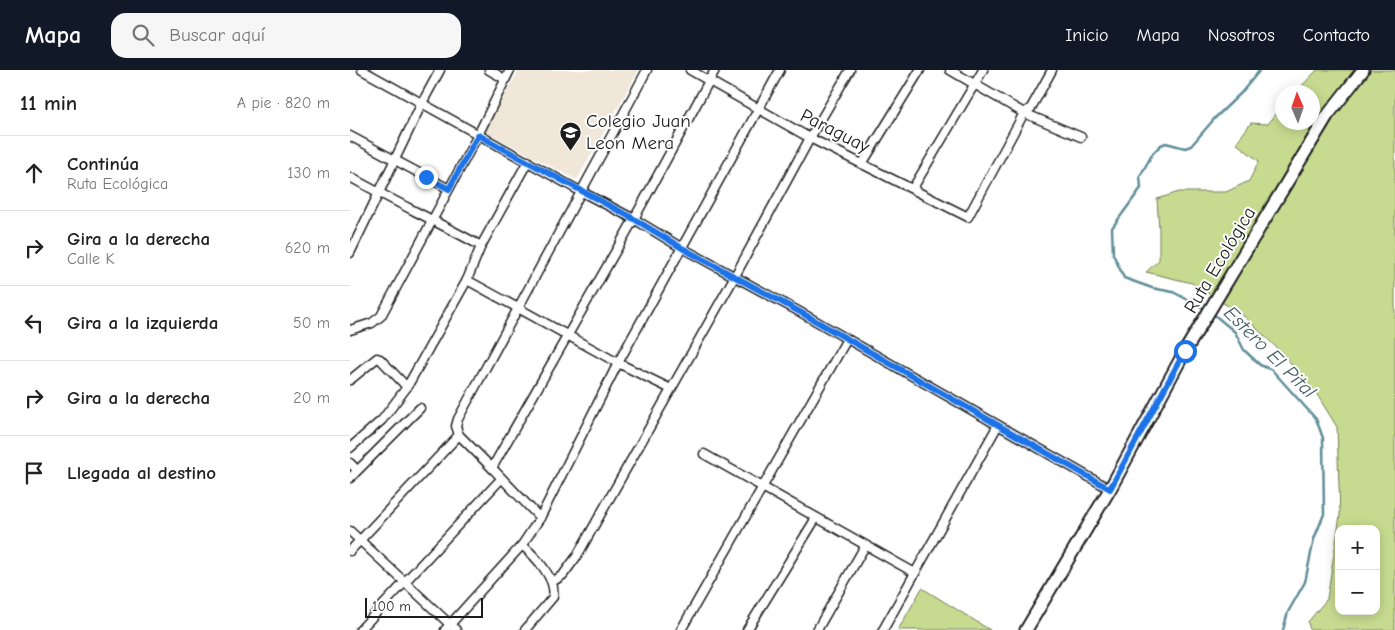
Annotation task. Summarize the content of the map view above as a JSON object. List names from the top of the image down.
{
  "streets": {
    "main road": ["Ruta Ecológica"],
    "street": ["Paraguay"]
  },
  "water": ["Estero El Pital"],
  "places": {
    "school or university": ["Colegio Juan Leon Mera"]
  },
  "scale_bar": "100 m",
  "north": "top",
  "page": {
    "header": "Mapa",
    "search": "Buscar aquí",
    "nav": [
      "Inicio",
      "Mapa",
      "Nosotros",
      "Contacto"
    ],
    "heading": ["11 min", "A pie · 820 m"],
    "list": [
      ["Continúa", "Ruta Ecológica", "130 m"],
      ["Gira a la derecha", "Calle K", "620 m"],
      ["Gira a la izquierda", "50 m"],
      ["Gira a la derecha", "20 m"],
      "Llegada al destino"
    ],
    "map_buttons": ["+", "−"],
    "scale": "100 m"
  }
}
